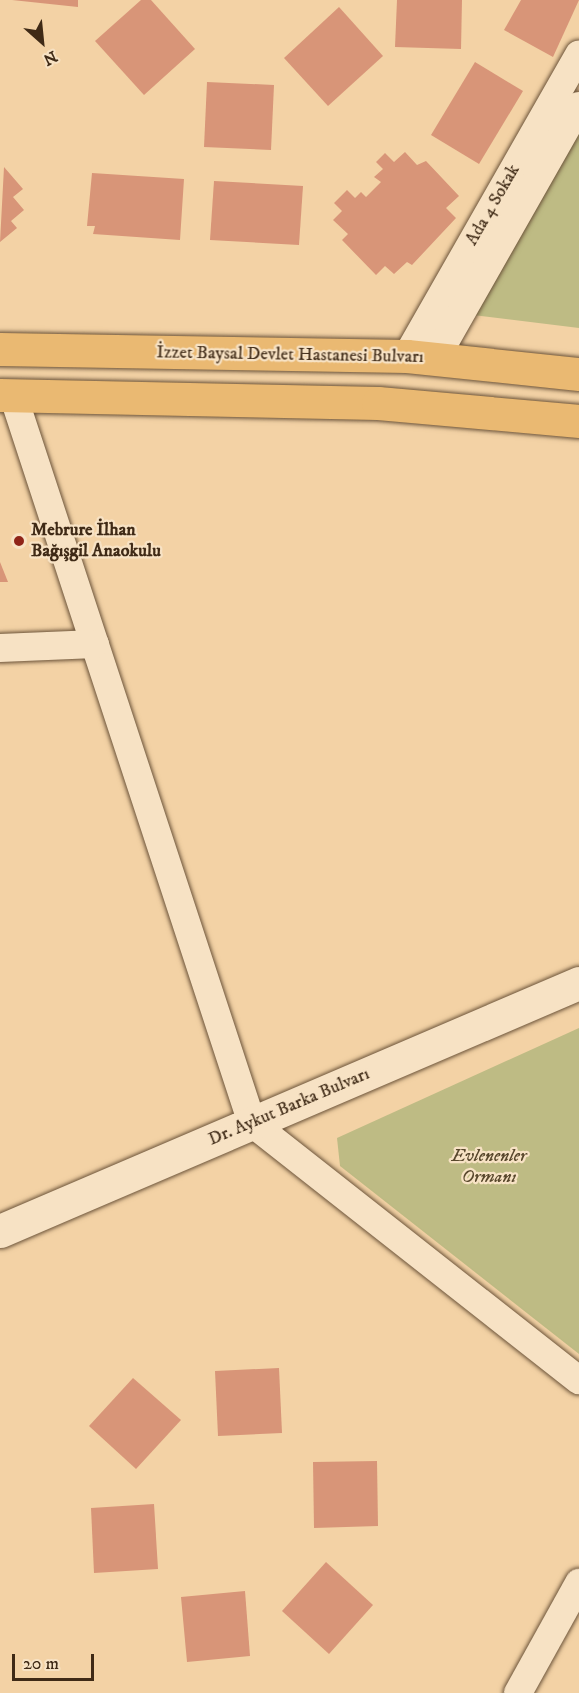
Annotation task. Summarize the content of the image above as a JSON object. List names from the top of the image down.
{
  "streets": {
    "main road": ["İzzet Baysal Devlet Hastanesi Bulvarı", "Dr. Aykut Barka Bulvarı"],
    "street": ["Ada 4 Sokak"]
  },
  "crossings": [
    ["Ada 4 Sokak", "İzzet Baysal Devlet Hastanesi Bulvarı"]
  ],
  "parks": ["Evlenenler Ormanı"],
  "places": ["Mebrure İlhan Bağışgil Anaokulu"],
  "scale_bar": "20 m",
  "north": "bottom right"
}
